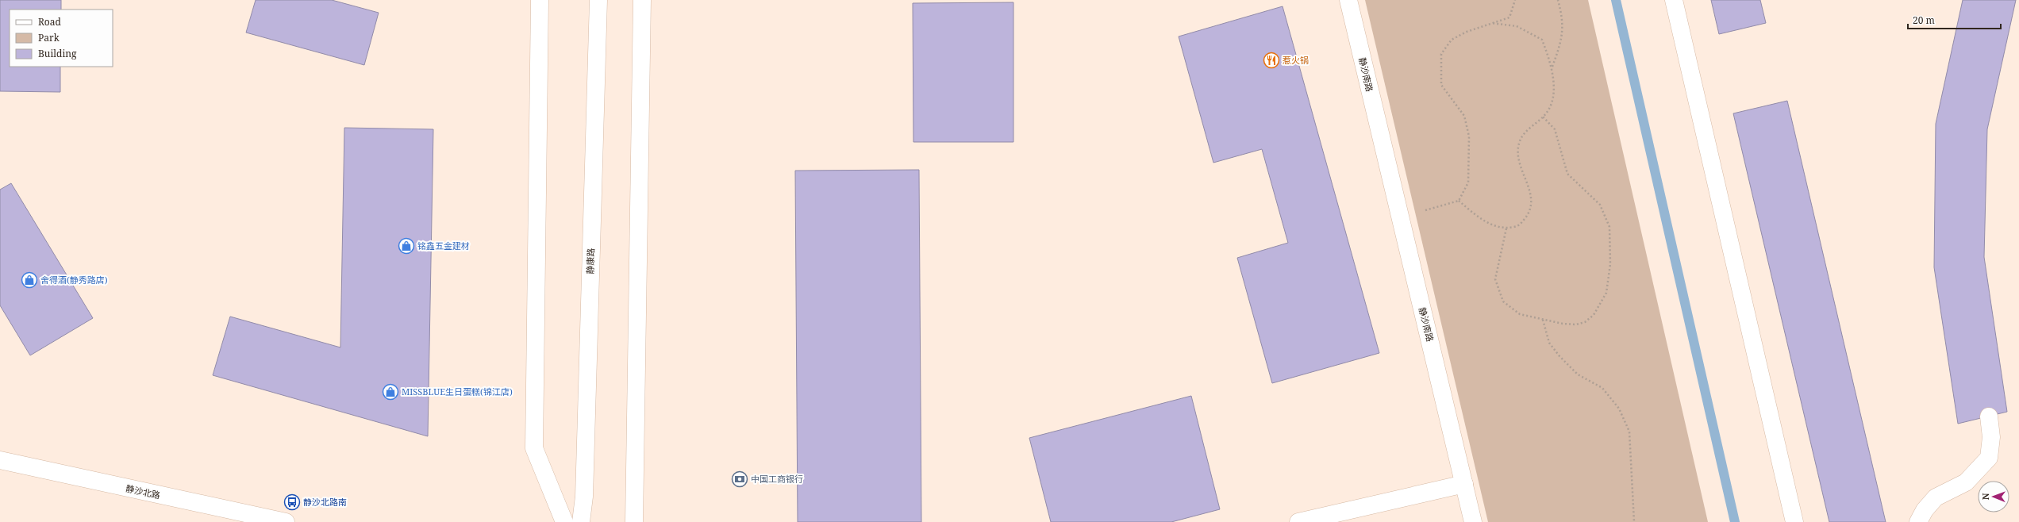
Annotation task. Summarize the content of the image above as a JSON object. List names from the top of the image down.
{
  "streets": {
    "street": ["静沙南路", "静康路", "静沙北路"]
  },
  "places": {
    "restaurant": ["惹火锅"],
    "shop": ["铭鑫五金建材", "舍得酒(静秀路店)", "MISSBLUE生日蛋糕(锦江店)"],
    "bank": ["中国工商银行"],
    "bus stop": ["静沙北路南"]
  },
  "legend": ["Road", "Park", "Building"],
  "scale_bar": "20 m",
  "north": "left"
}
